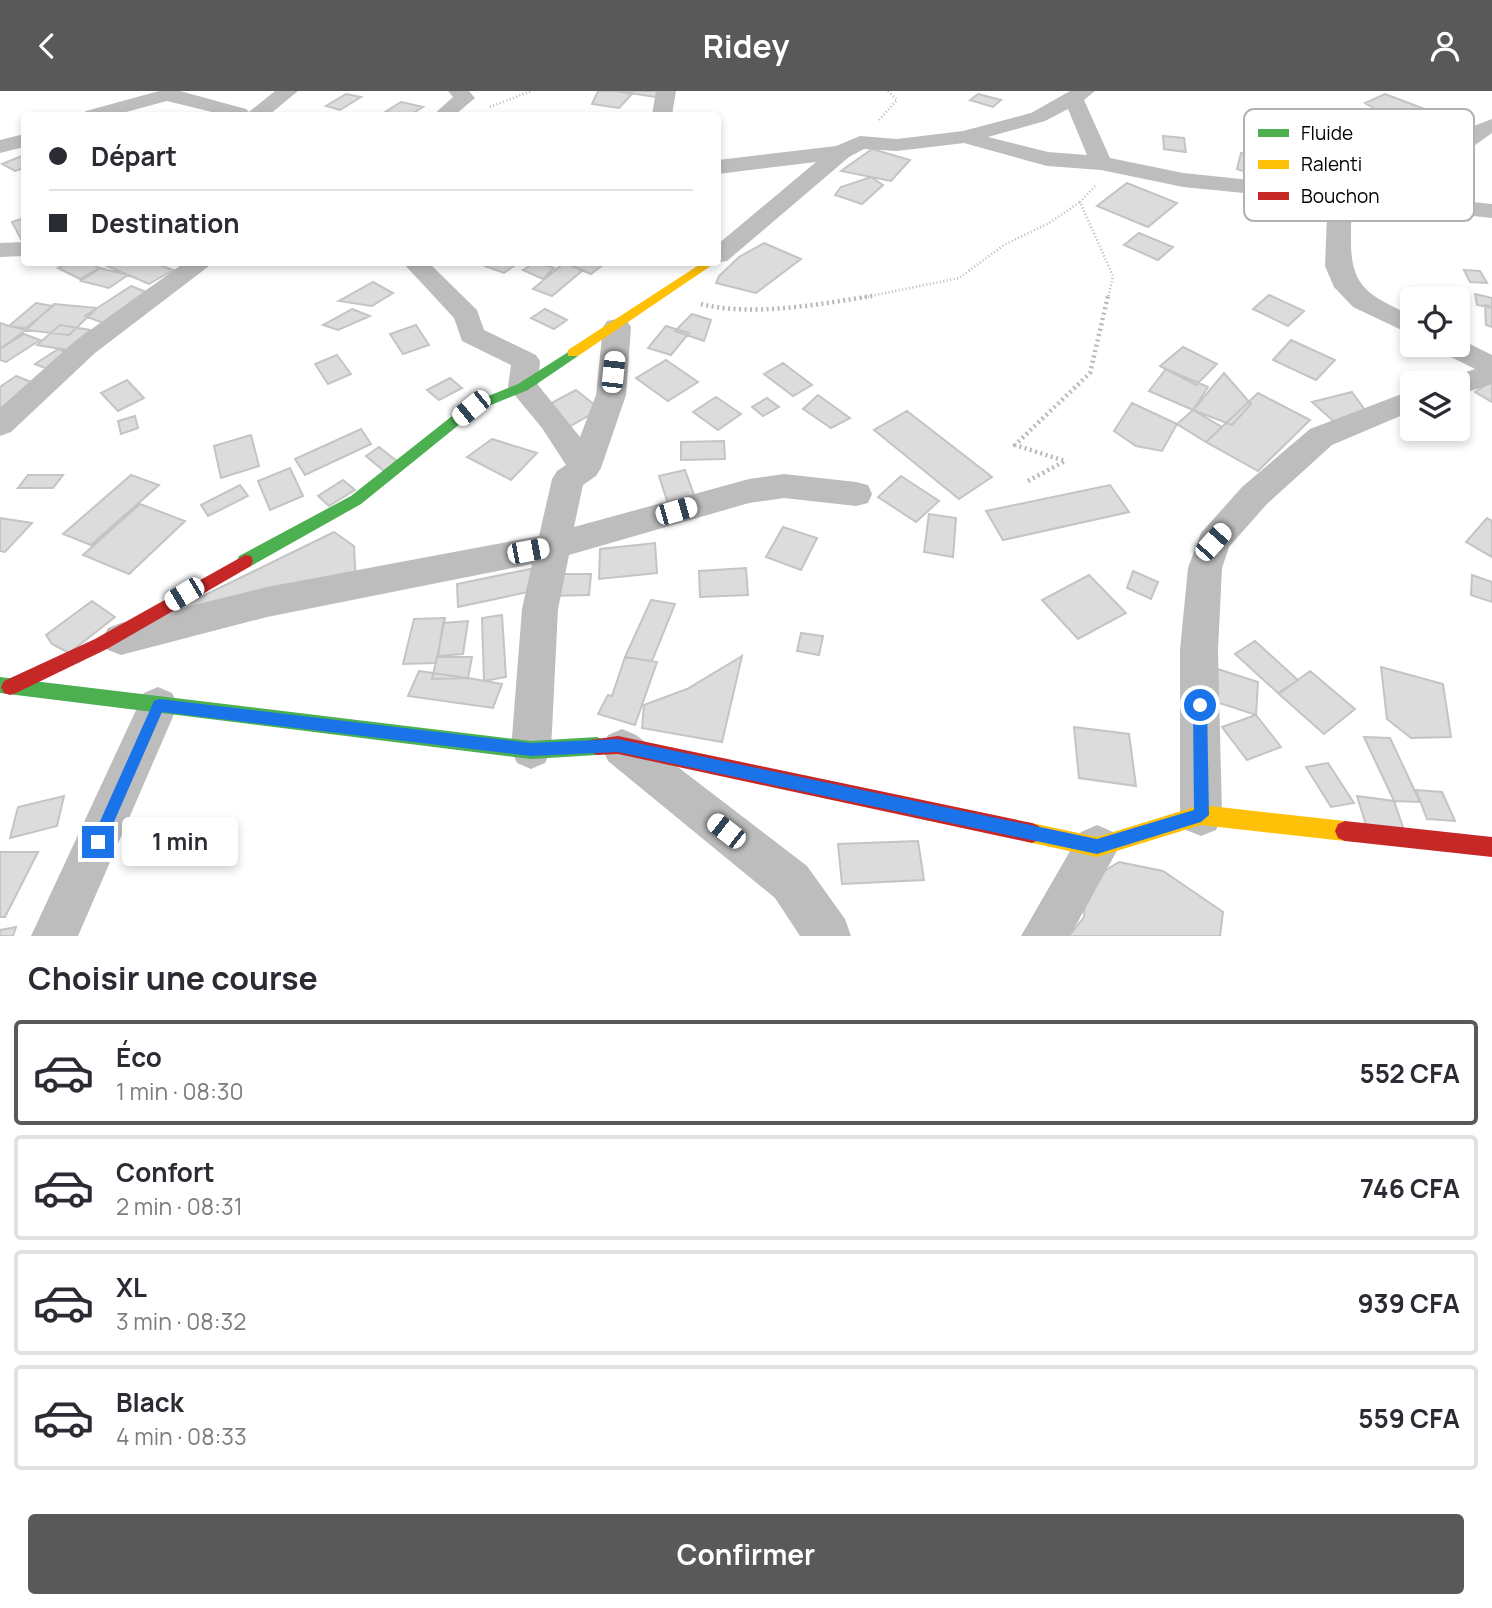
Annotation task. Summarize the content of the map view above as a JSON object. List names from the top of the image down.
{
  "legend": ["Fluide", "Ralenti", "Bouchon"],
  "page": {
    "header": "Ridey",
    "banner": ["Départ", "Destination"],
    "bubble": "1 min",
    "heading": "Choisir une course",
    "list": [
      {
        "name": "Éco",
        "note": "1 min · 08:30",
        "value": "552 CFA"
      },
      {
        "name": "Confort",
        "note": "2 min · 08:31",
        "value": "746 CFA"
      },
      {
        "name": "XL",
        "note": "3 min · 08:32",
        "value": "939 CFA"
      },
      {
        "name": "Black",
        "note": "4 min · 08:33",
        "value": "559 CFA"
      }
    ],
    "buttons": "Confirmer"
  }
}
